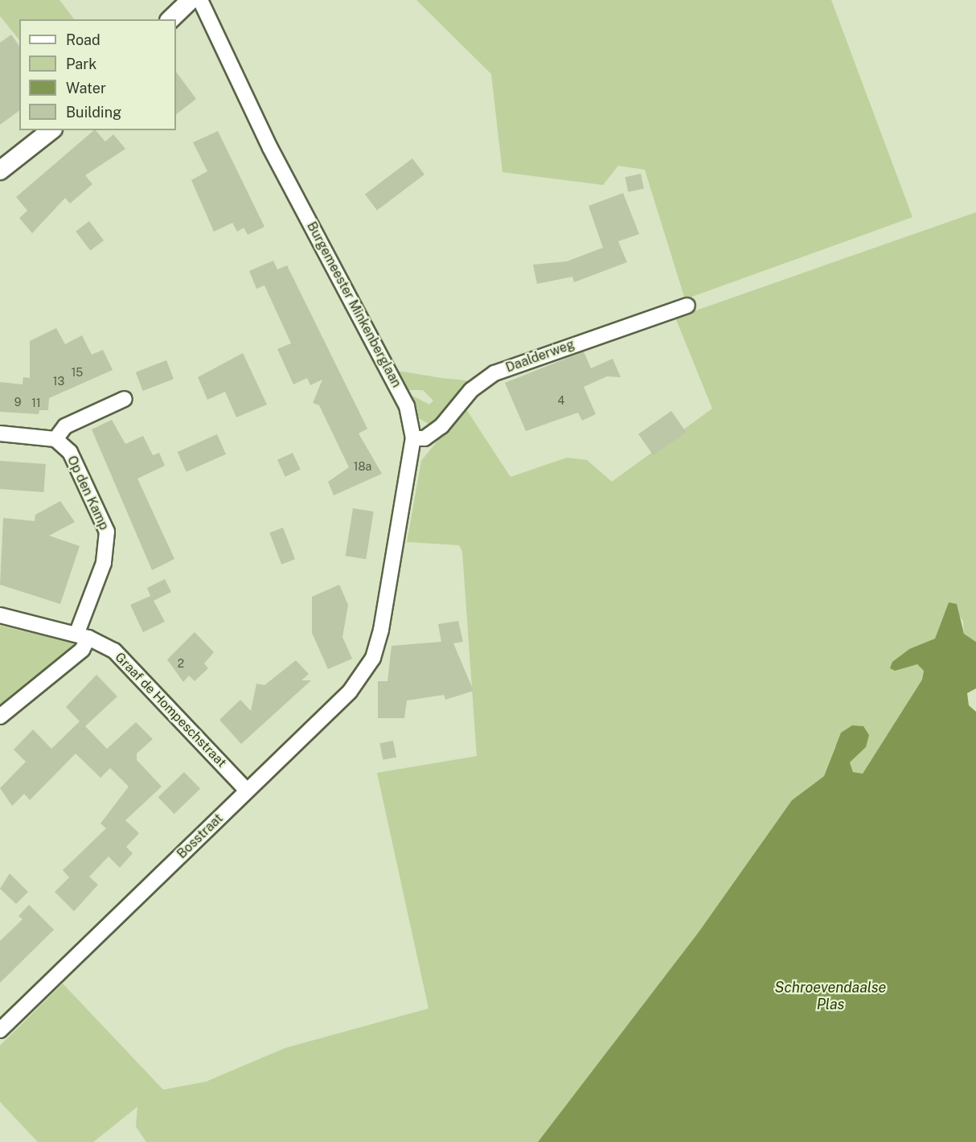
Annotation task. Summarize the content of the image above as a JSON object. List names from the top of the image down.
{
  "streets": {
    "street": [
      "Burgemeester Minkenberglaan",
      "Daalderweg",
      "Op den Kamp",
      "Graaf de Hompeschstraat",
      "Bosstraat"
    ]
  },
  "crossings": [
    ["Burgemeester Minkenberglaan", "Daalderweg"],
    ["Burgemeester Minkenberglaan", "Bosstraat"],
    ["Op den Kamp", "Graaf de Hompeschstraat"],
    ["Graaf de Hompeschstraat", "Bosstraat"]
  ],
  "water": ["Schroevendaalse Plas"],
  "house_numbers": [
    "15",
    "13",
    "4",
    "9",
    "11",
    "18a",
    "2"
  ],
  "legend": [
    "Road",
    "Park",
    "Water",
    "Building"
  ]
}
